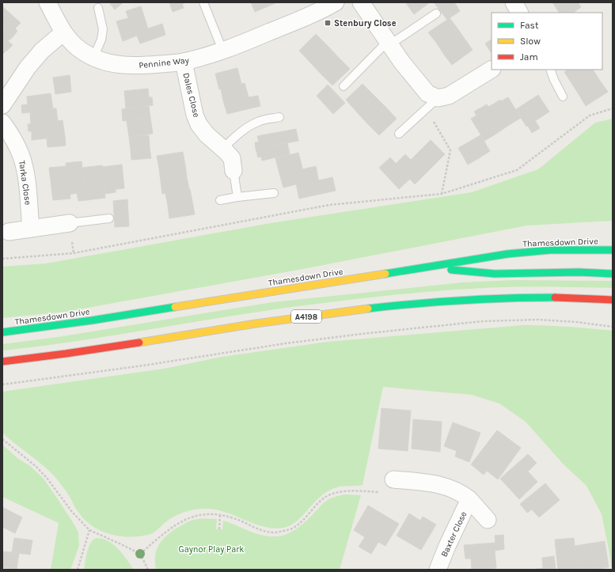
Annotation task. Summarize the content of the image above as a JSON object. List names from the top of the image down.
{
  "streets": {
    "main road": ["Thamesdown Drive", "A4198"],
    "street": [
      "Pennine Way",
      "Dales Close",
      "Tarka Close",
      "Baxter Close"
    ]
  },
  "crossings": [
    ["Pennine Way", "Dales Close"]
  ],
  "parks": ["Gaynor Play Park"],
  "places": {
    "transit": ["Stenbury Close"]
  },
  "legend": ["Fast", "Slow", "Jam"]
}
